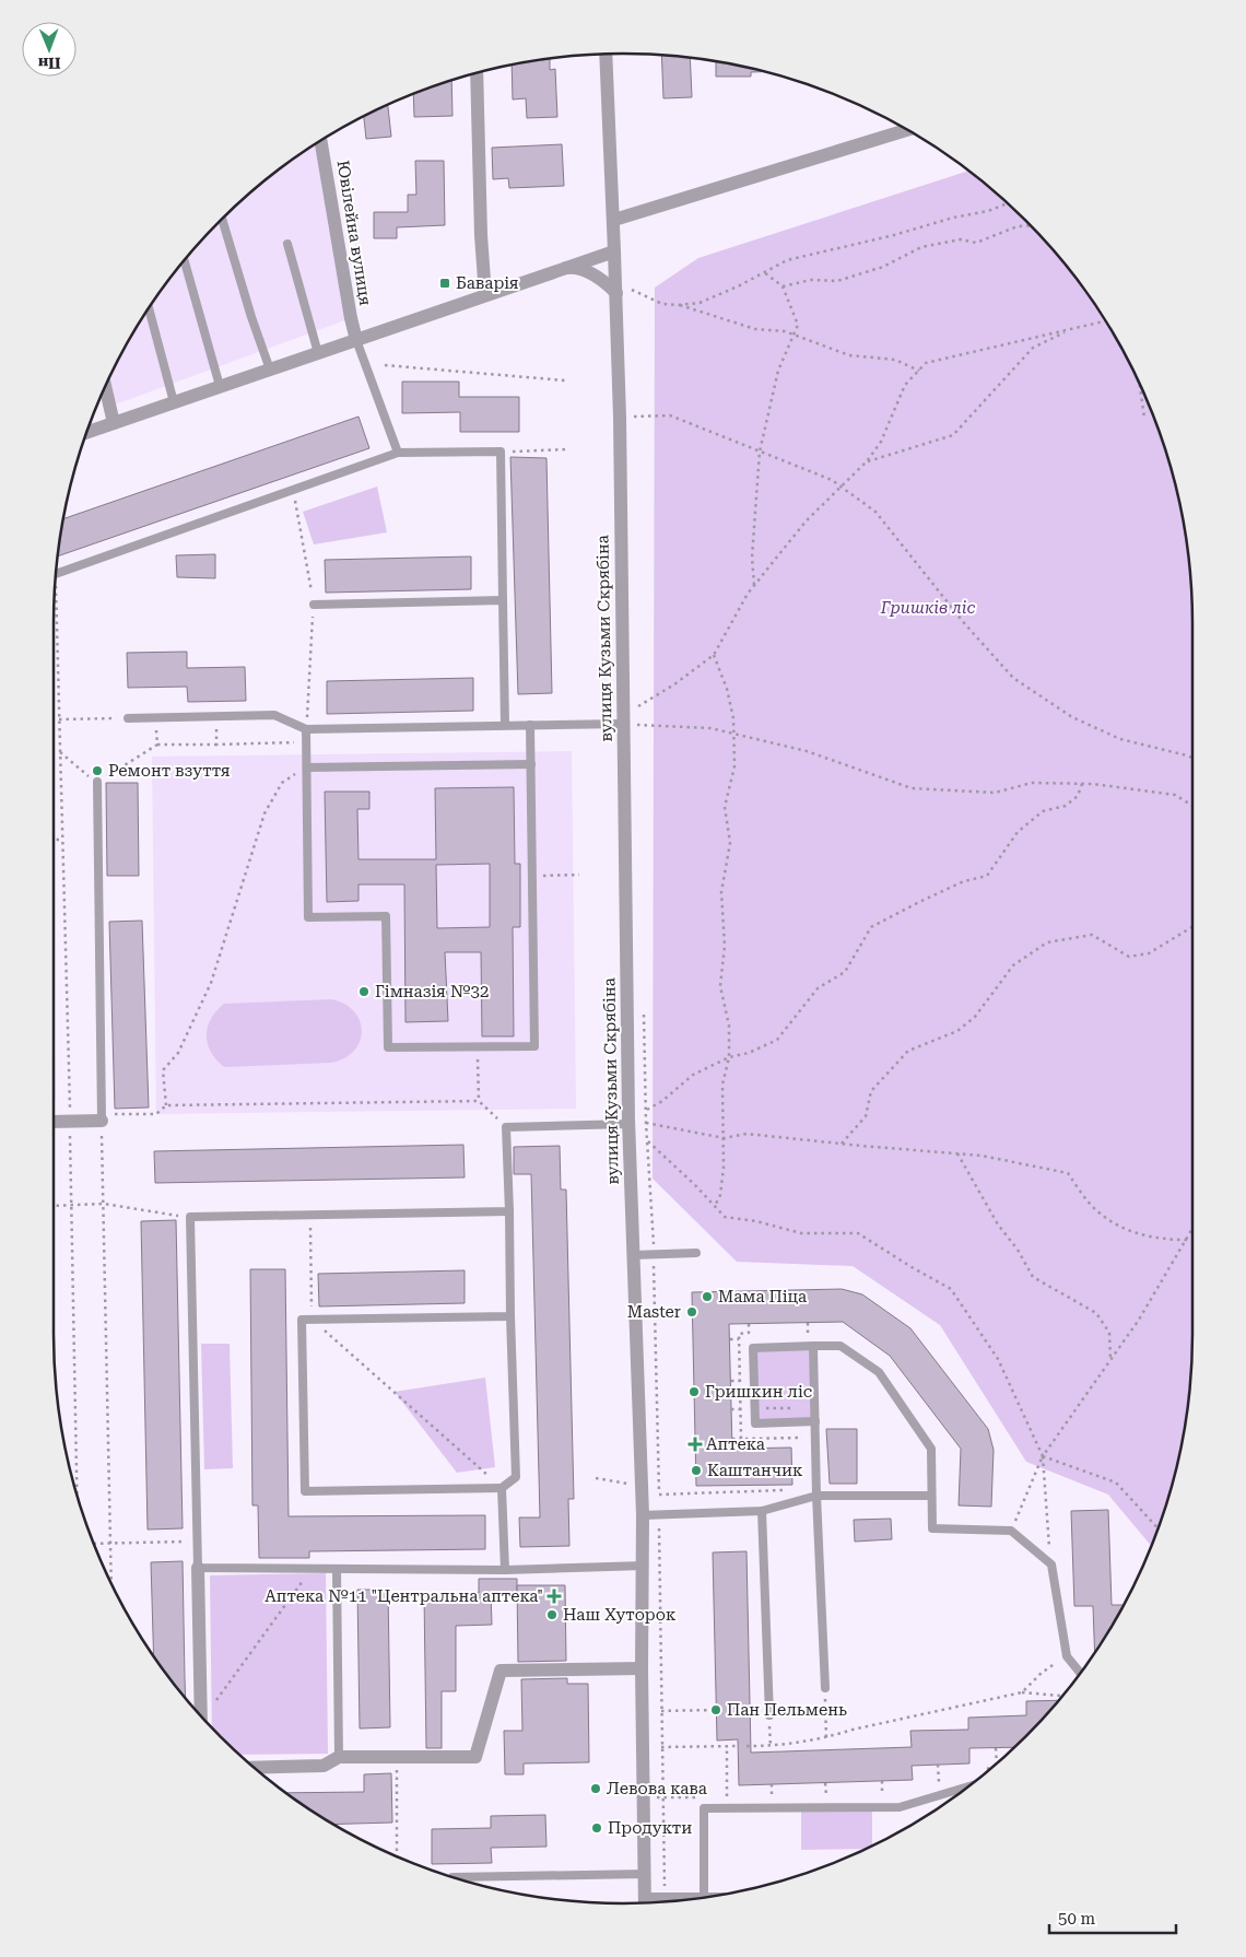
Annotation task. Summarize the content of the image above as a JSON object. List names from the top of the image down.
{
  "streets": {
    "street": ["Ювілейна вулиця", "вулиця Кузьми Скрябіна"]
  },
  "parks": ["Гришків ліс"],
  "places": {
    "transit": ["Баварія"],
    "other": [
      "Ремонт взуття",
      "Гімназія №32",
      "Мама Піца",
      "Master",
      "Гришкин ліс",
      "Каштанчик",
      "Наш Хуторок",
      "Пан Пельмень",
      "Левова кава",
      "Продукти"
    ],
    "health": ["Аптека", "Аптека №11 \"Центральна аптека\""]
  },
  "scale_bar": "50 m",
  "north": "bottom"
}
